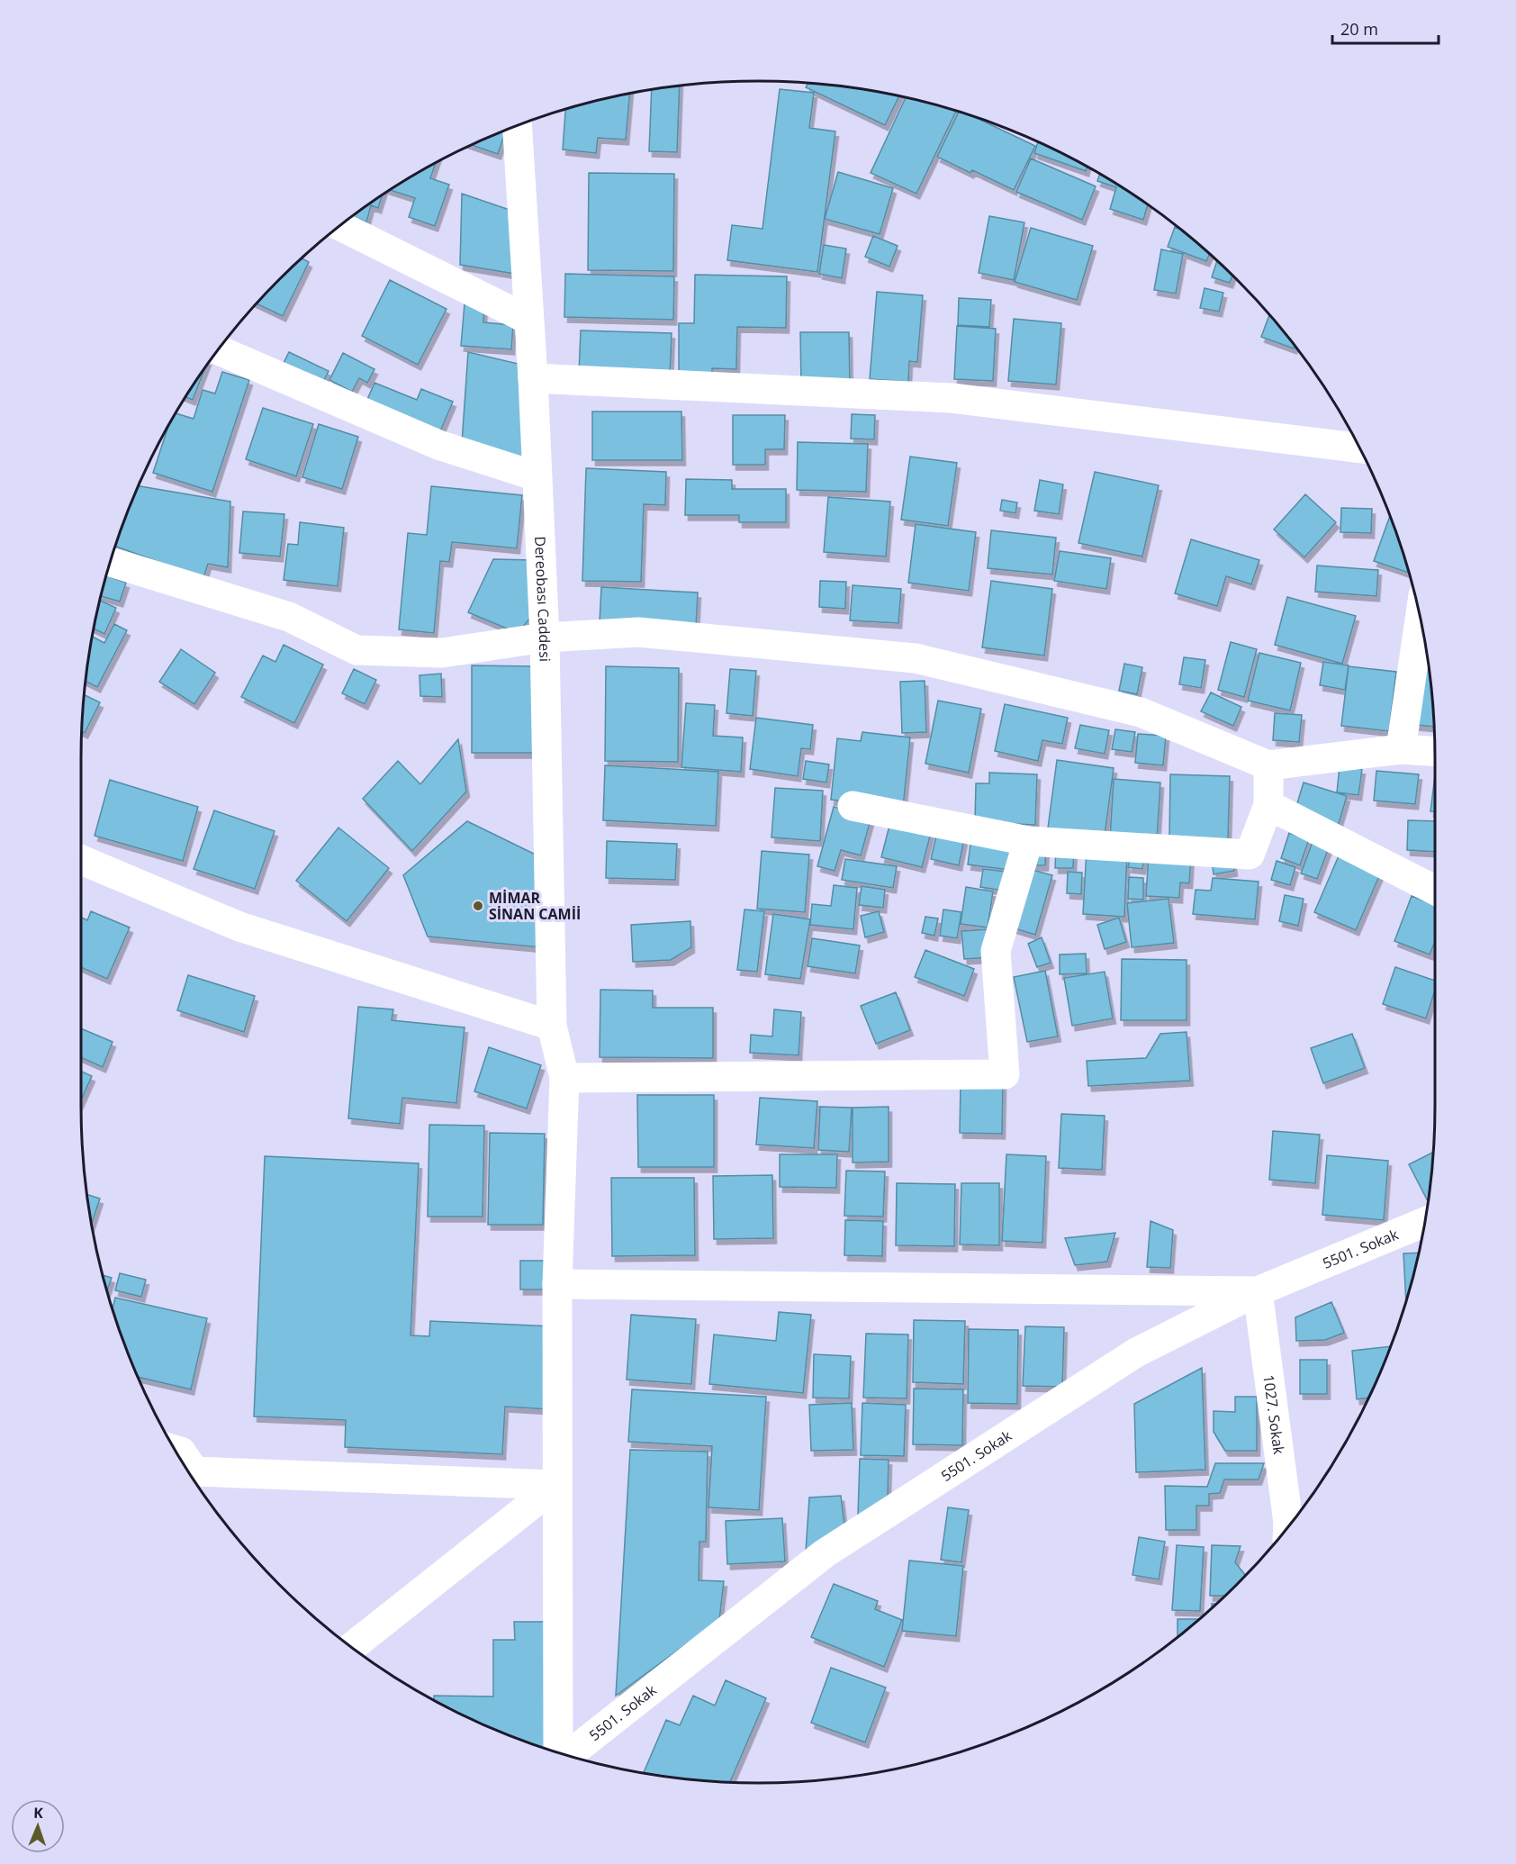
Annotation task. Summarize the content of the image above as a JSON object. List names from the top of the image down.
{
  "streets": {
    "street": ["Dereobası Caddesi", "5501. Sokak", "1027. Sokak"]
  },
  "crossings": [
    ["5501. Sokak", "1027. Sokak"]
  ],
  "places": ["MİMAR SİNAN CAMİİ"],
  "scale_bar": "20 m",
  "north": "top"
}
